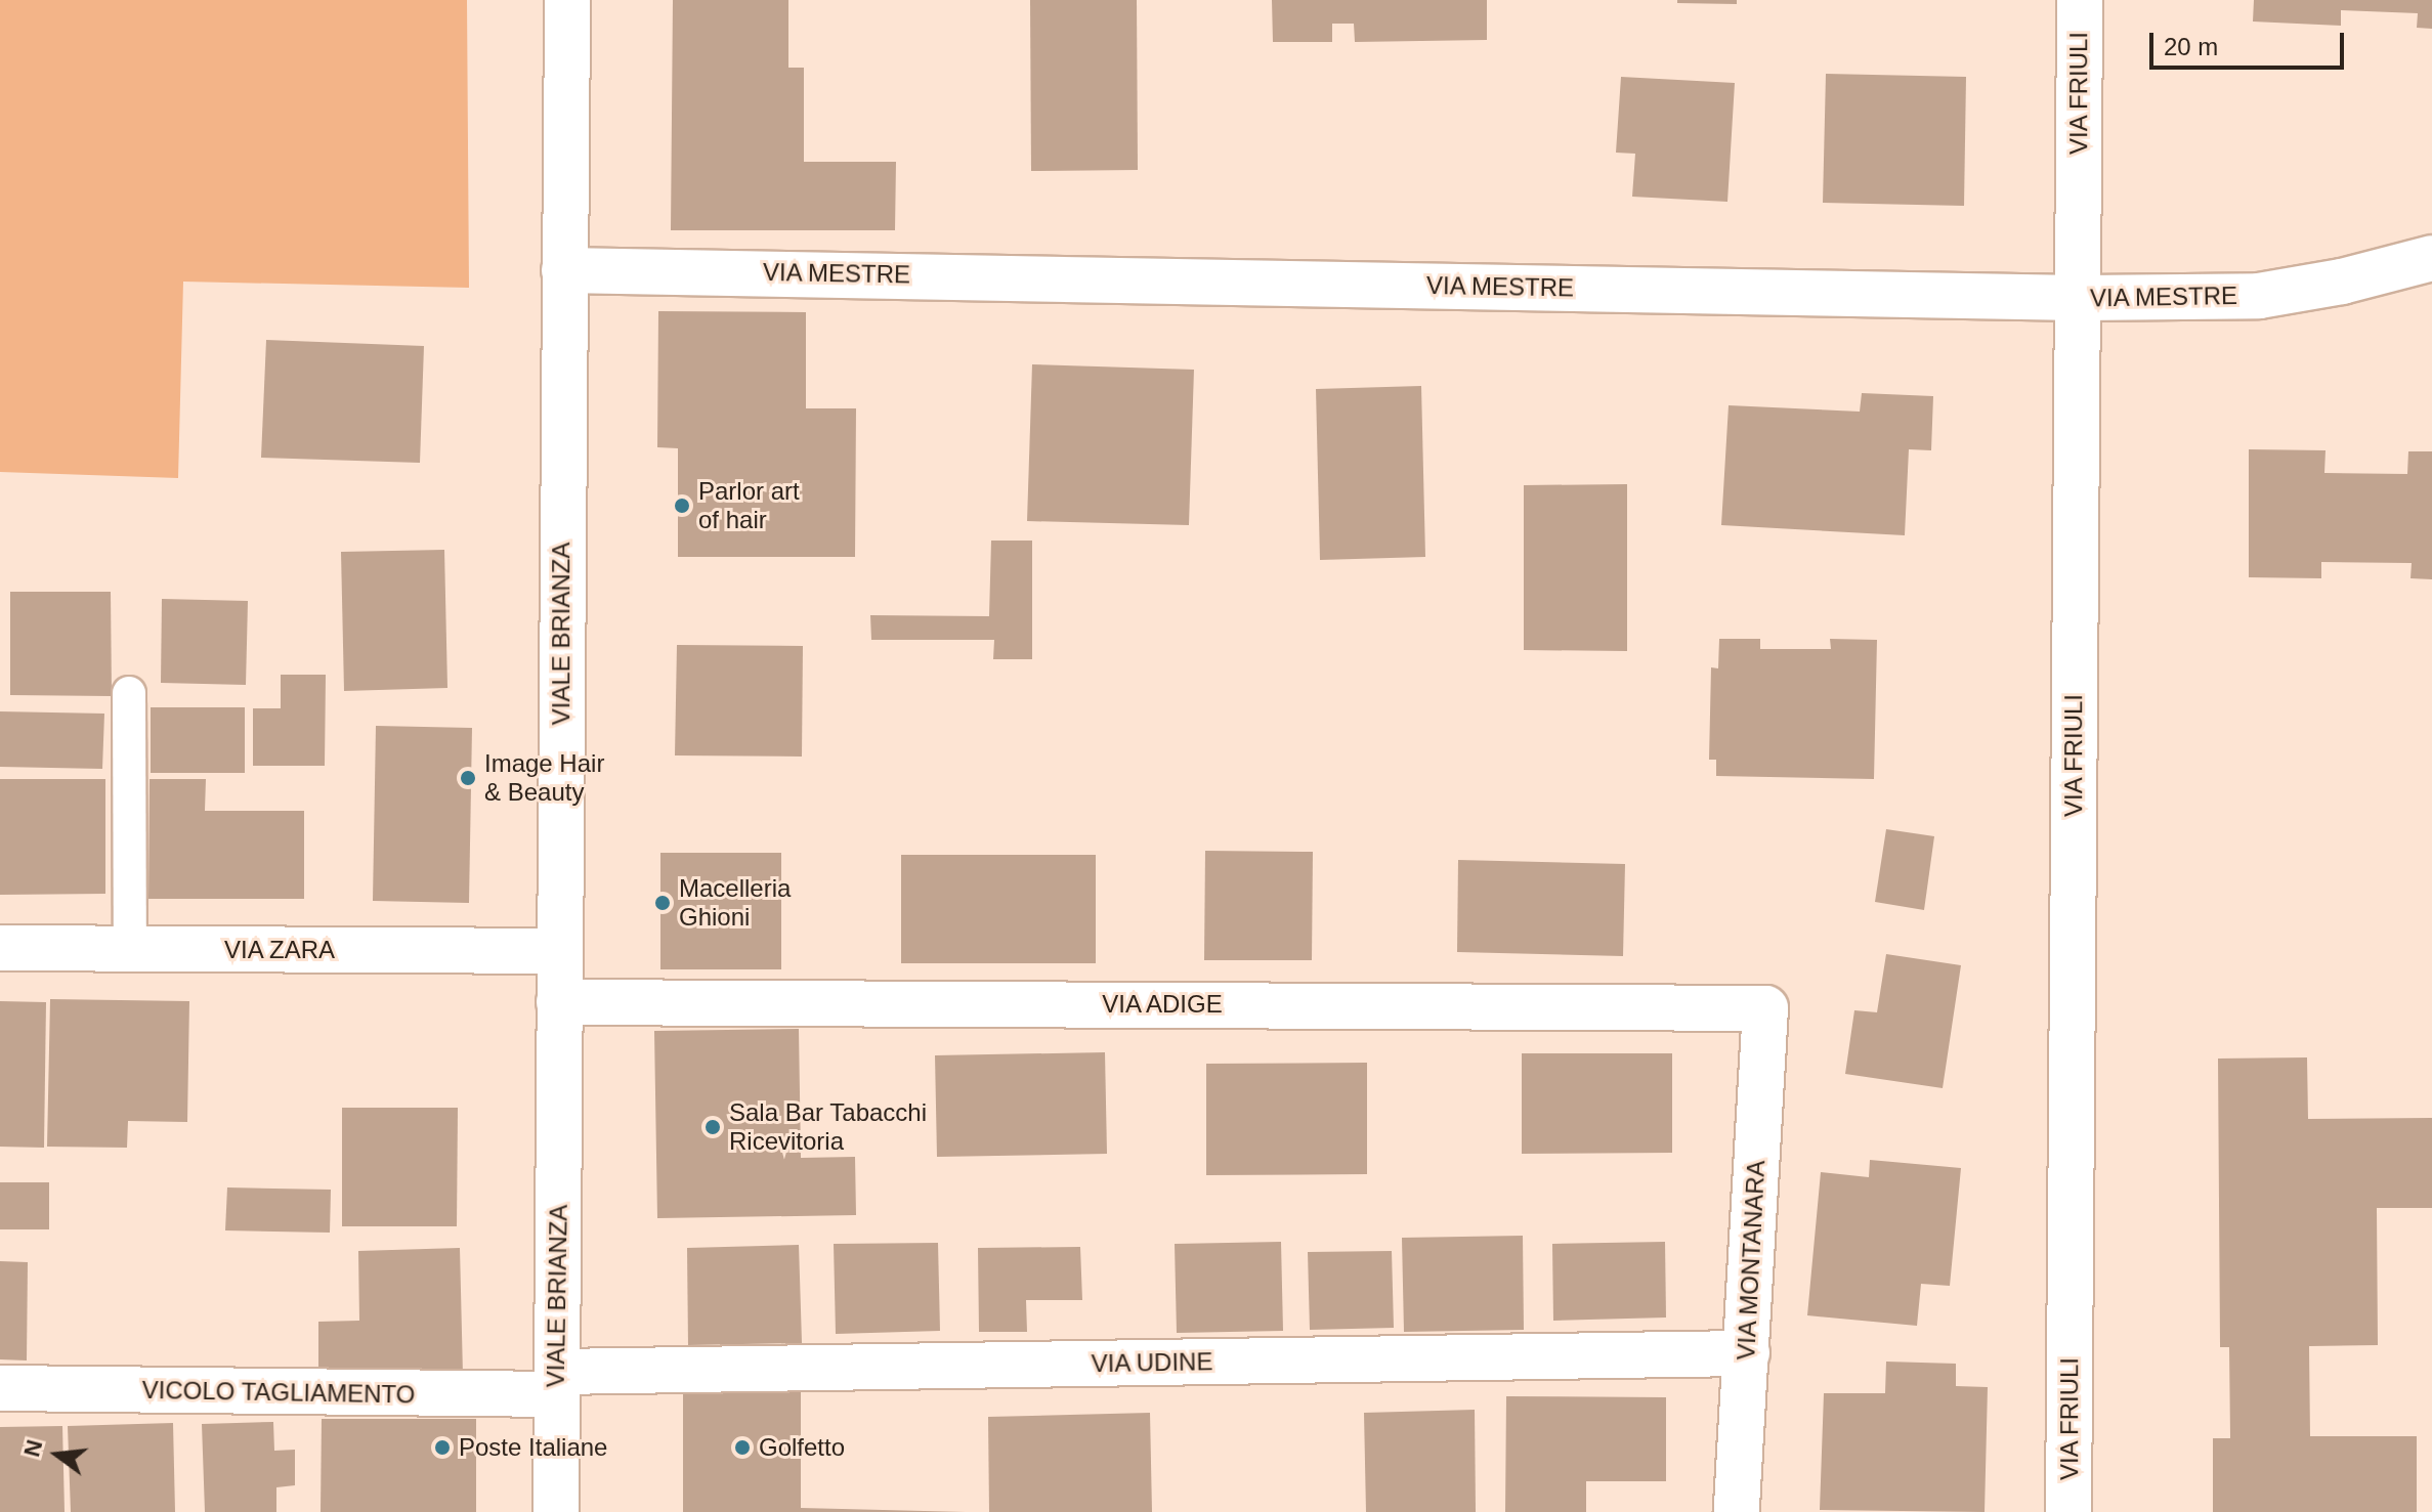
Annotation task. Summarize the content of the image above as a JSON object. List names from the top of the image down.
{
  "streets": {
    "street": [
      "VIA FRIULI",
      "VIA MESTRE",
      "VIALE BRIANZA",
      "VIA ZARA",
      "VIA ADIGE",
      "VIA MONTANARA",
      "VIA UDINE",
      "VICOLO TAGLIAMENTO"
    ]
  },
  "crossings": [
    ["VIA FRIULI", "VIA MESTRE"],
    ["VIA MESTRE", "VIALE BRIANZA"],
    ["VIALE BRIANZA", "VIA ZARA"],
    ["VIALE BRIANZA", "VIA ADIGE"],
    ["VIALE BRIANZA", "VIA UDINE"],
    ["VIALE BRIANZA", "VICOLO TAGLIAMENTO"],
    ["VIA ADIGE", "VIA MONTANARA"],
    ["VIA MONTANARA", "VIA UDINE"],
    ["VIA UDINE", "VICOLO TAGLIAMENTO"]
  ],
  "places": [
    "Parlor art of hair",
    "Image Hair & Beauty",
    "Macelleria Ghioni",
    "Sala Bar Tabacchi Ricevitoria",
    "Poste Italiane",
    "Golfetto"
  ],
  "scale_bar": "20 m",
  "north": "left"
}
